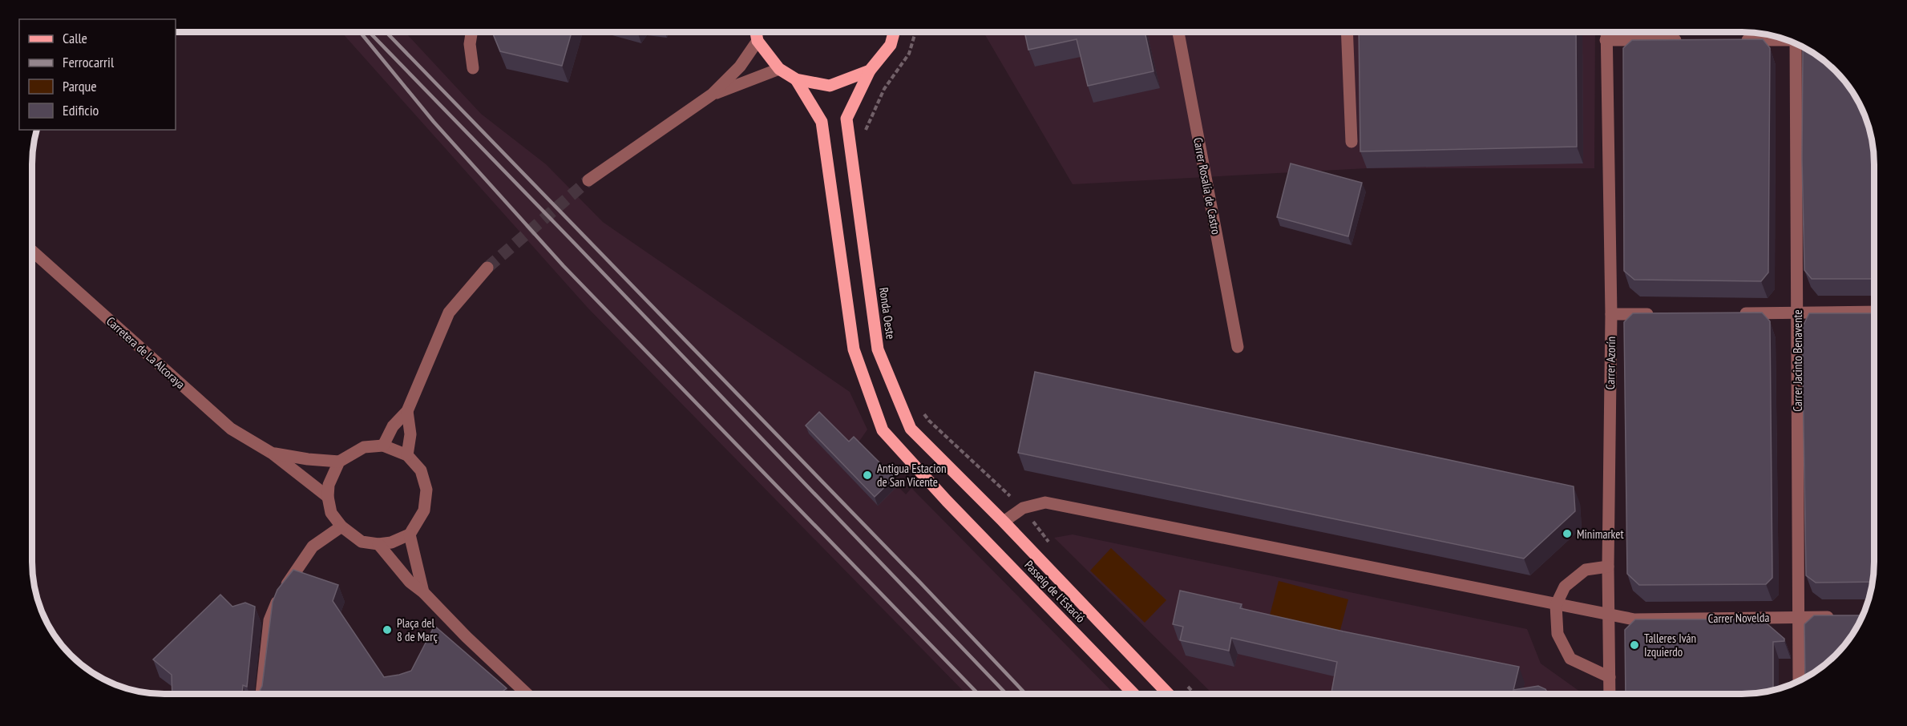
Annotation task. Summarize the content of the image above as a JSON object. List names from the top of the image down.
{
  "streets": {
    "main road": ["Ronda Oeste", "Passeig de l'Estació"],
    "street": [
      "Carrer Rosalía de Castro",
      "Carretera de La Alcoraya",
      "Carrer Jacinto Benavente",
      "Carrer Azorín",
      "Carrer Novelda"
    ]
  },
  "crossings": [
    ["Ronda Oeste", "Passeig de l'Estació"],
    ["Carrer Jacinto Benavente", "Carrer Novelda"],
    ["Carrer Azorín", "Carrer Novelda"]
  ],
  "places": [
    "Antigua Estacion de San Vicente",
    "Minimarket",
    "Plaça del 8 de Març",
    "Talleres Iván Izquierdo"
  ],
  "legend": [
    "Calle",
    "Ferrocarril",
    "Parque",
    "Edificio"
  ]
}
